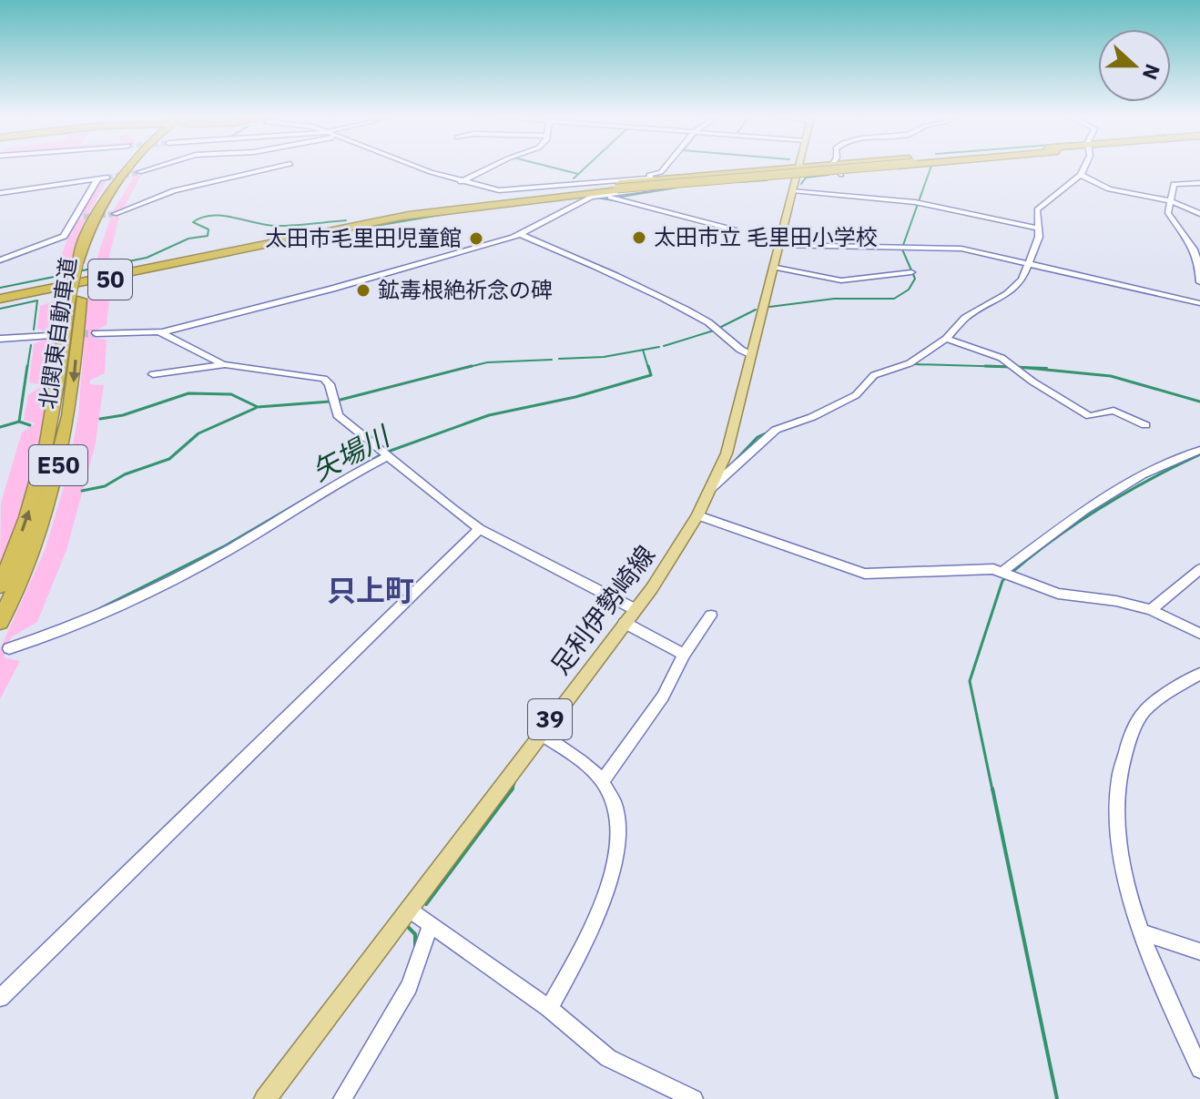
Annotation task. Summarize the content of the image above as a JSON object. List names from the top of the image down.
{
  "streets": {
    "highway": ["50", "北関東自動車道", "E50"],
    "main road": ["足利伊勢崎線", "39"]
  },
  "crossings": [
    ["50", "足利伊勢崎線"]
  ],
  "districts": ["只上町"],
  "water": ["矢場川"],
  "places": ["太田市立 毛里田小学校", "太田市毛里田児童館", "鉱毒根絶祈念の碑"],
  "north": "right"
}
